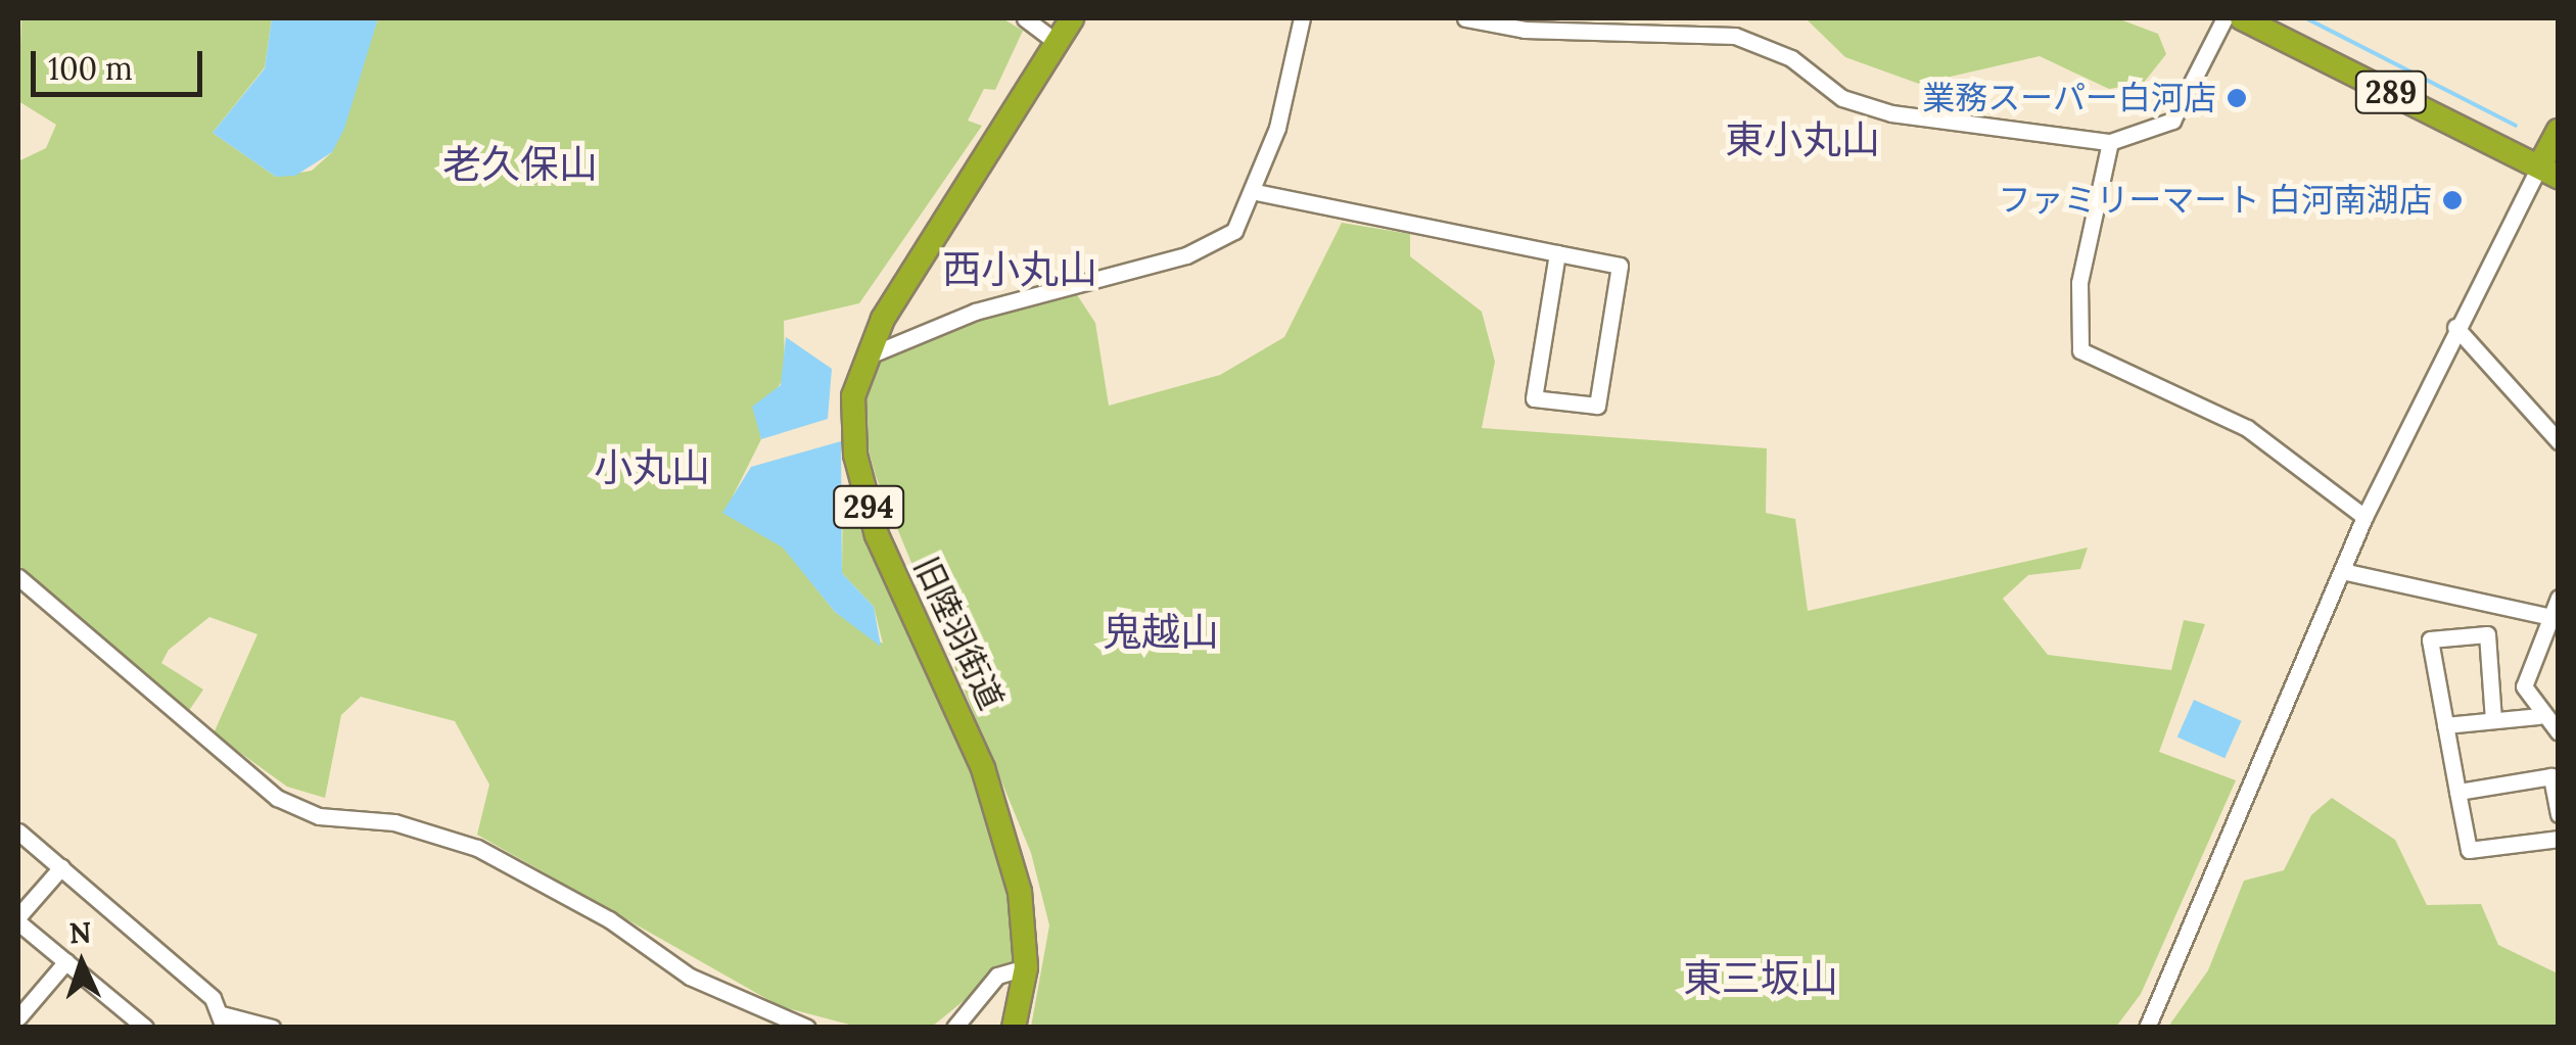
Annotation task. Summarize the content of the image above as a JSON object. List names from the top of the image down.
{
  "streets": {
    "highway": ["289", "294", "旧陸羽街道"]
  },
  "districts": [
    "東小丸山",
    "老久保山",
    "西小丸山",
    "小丸山",
    "鬼越山",
    "東三坂山"
  ],
  "places": ["業務スーパー白河店", "ファミリーマート 白河南湖店"],
  "scale_bar": "100 m",
  "north": "top"
}
